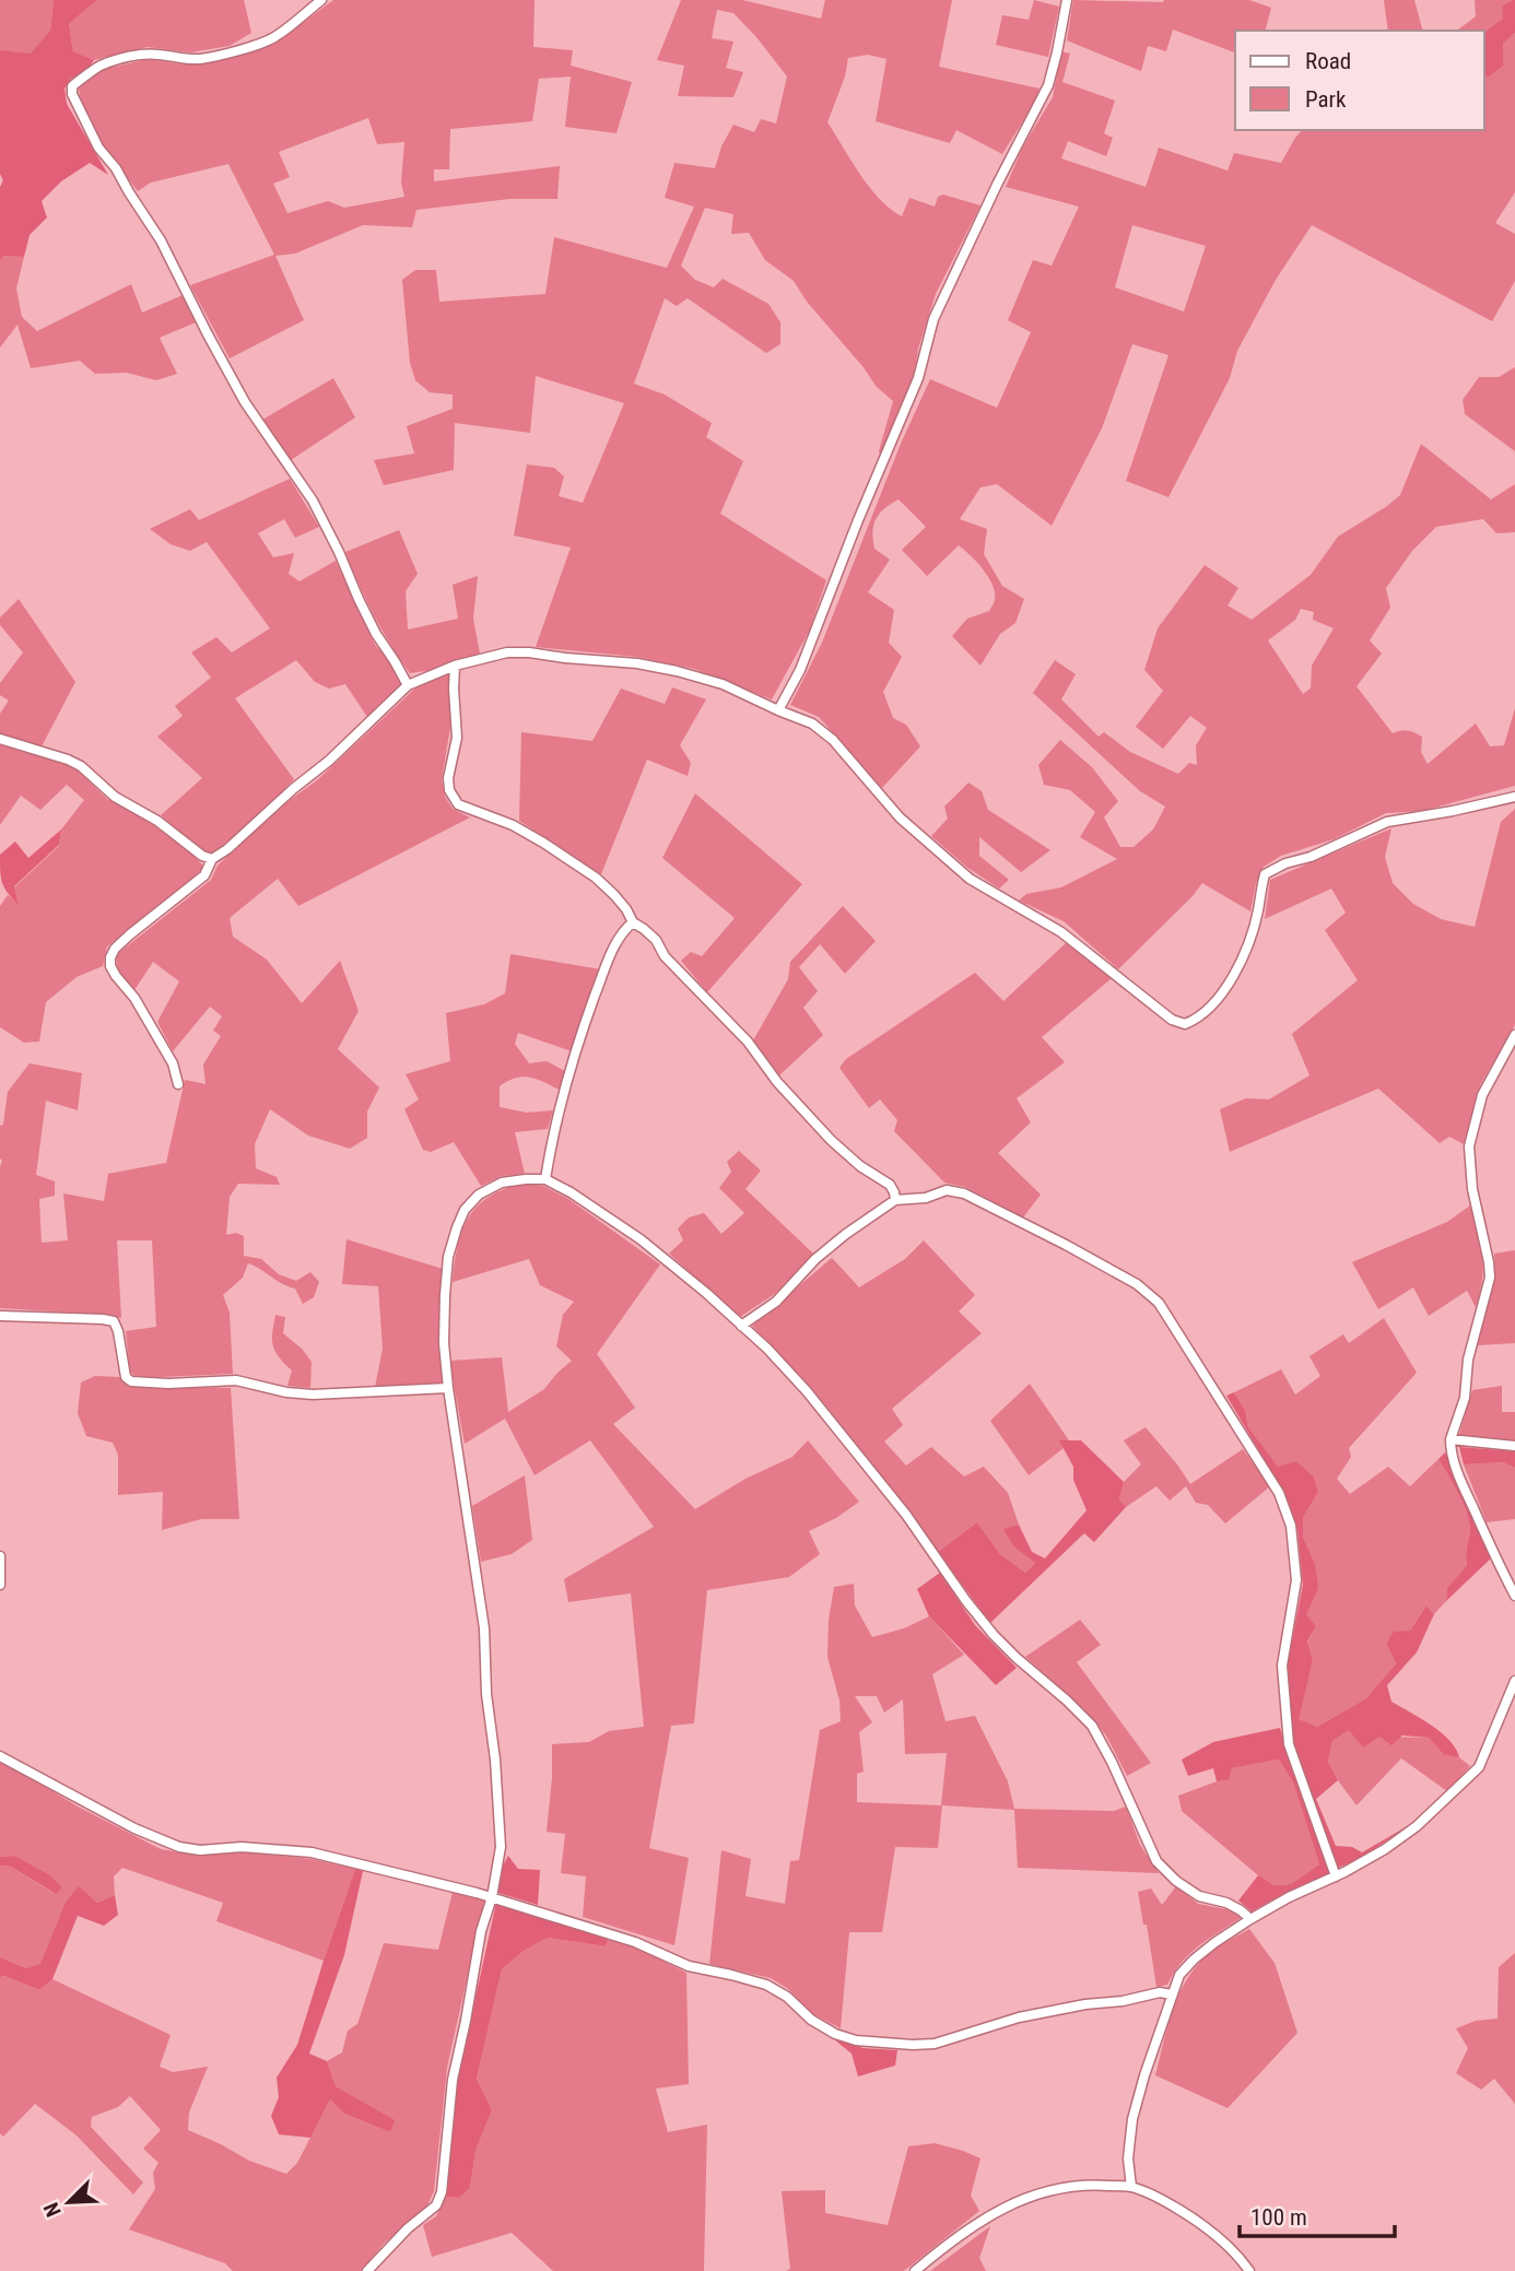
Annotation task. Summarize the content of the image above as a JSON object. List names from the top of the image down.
{
  "legend": ["Road", "Park"],
  "scale_bar": "100 m",
  "north": "bottom left"
}
